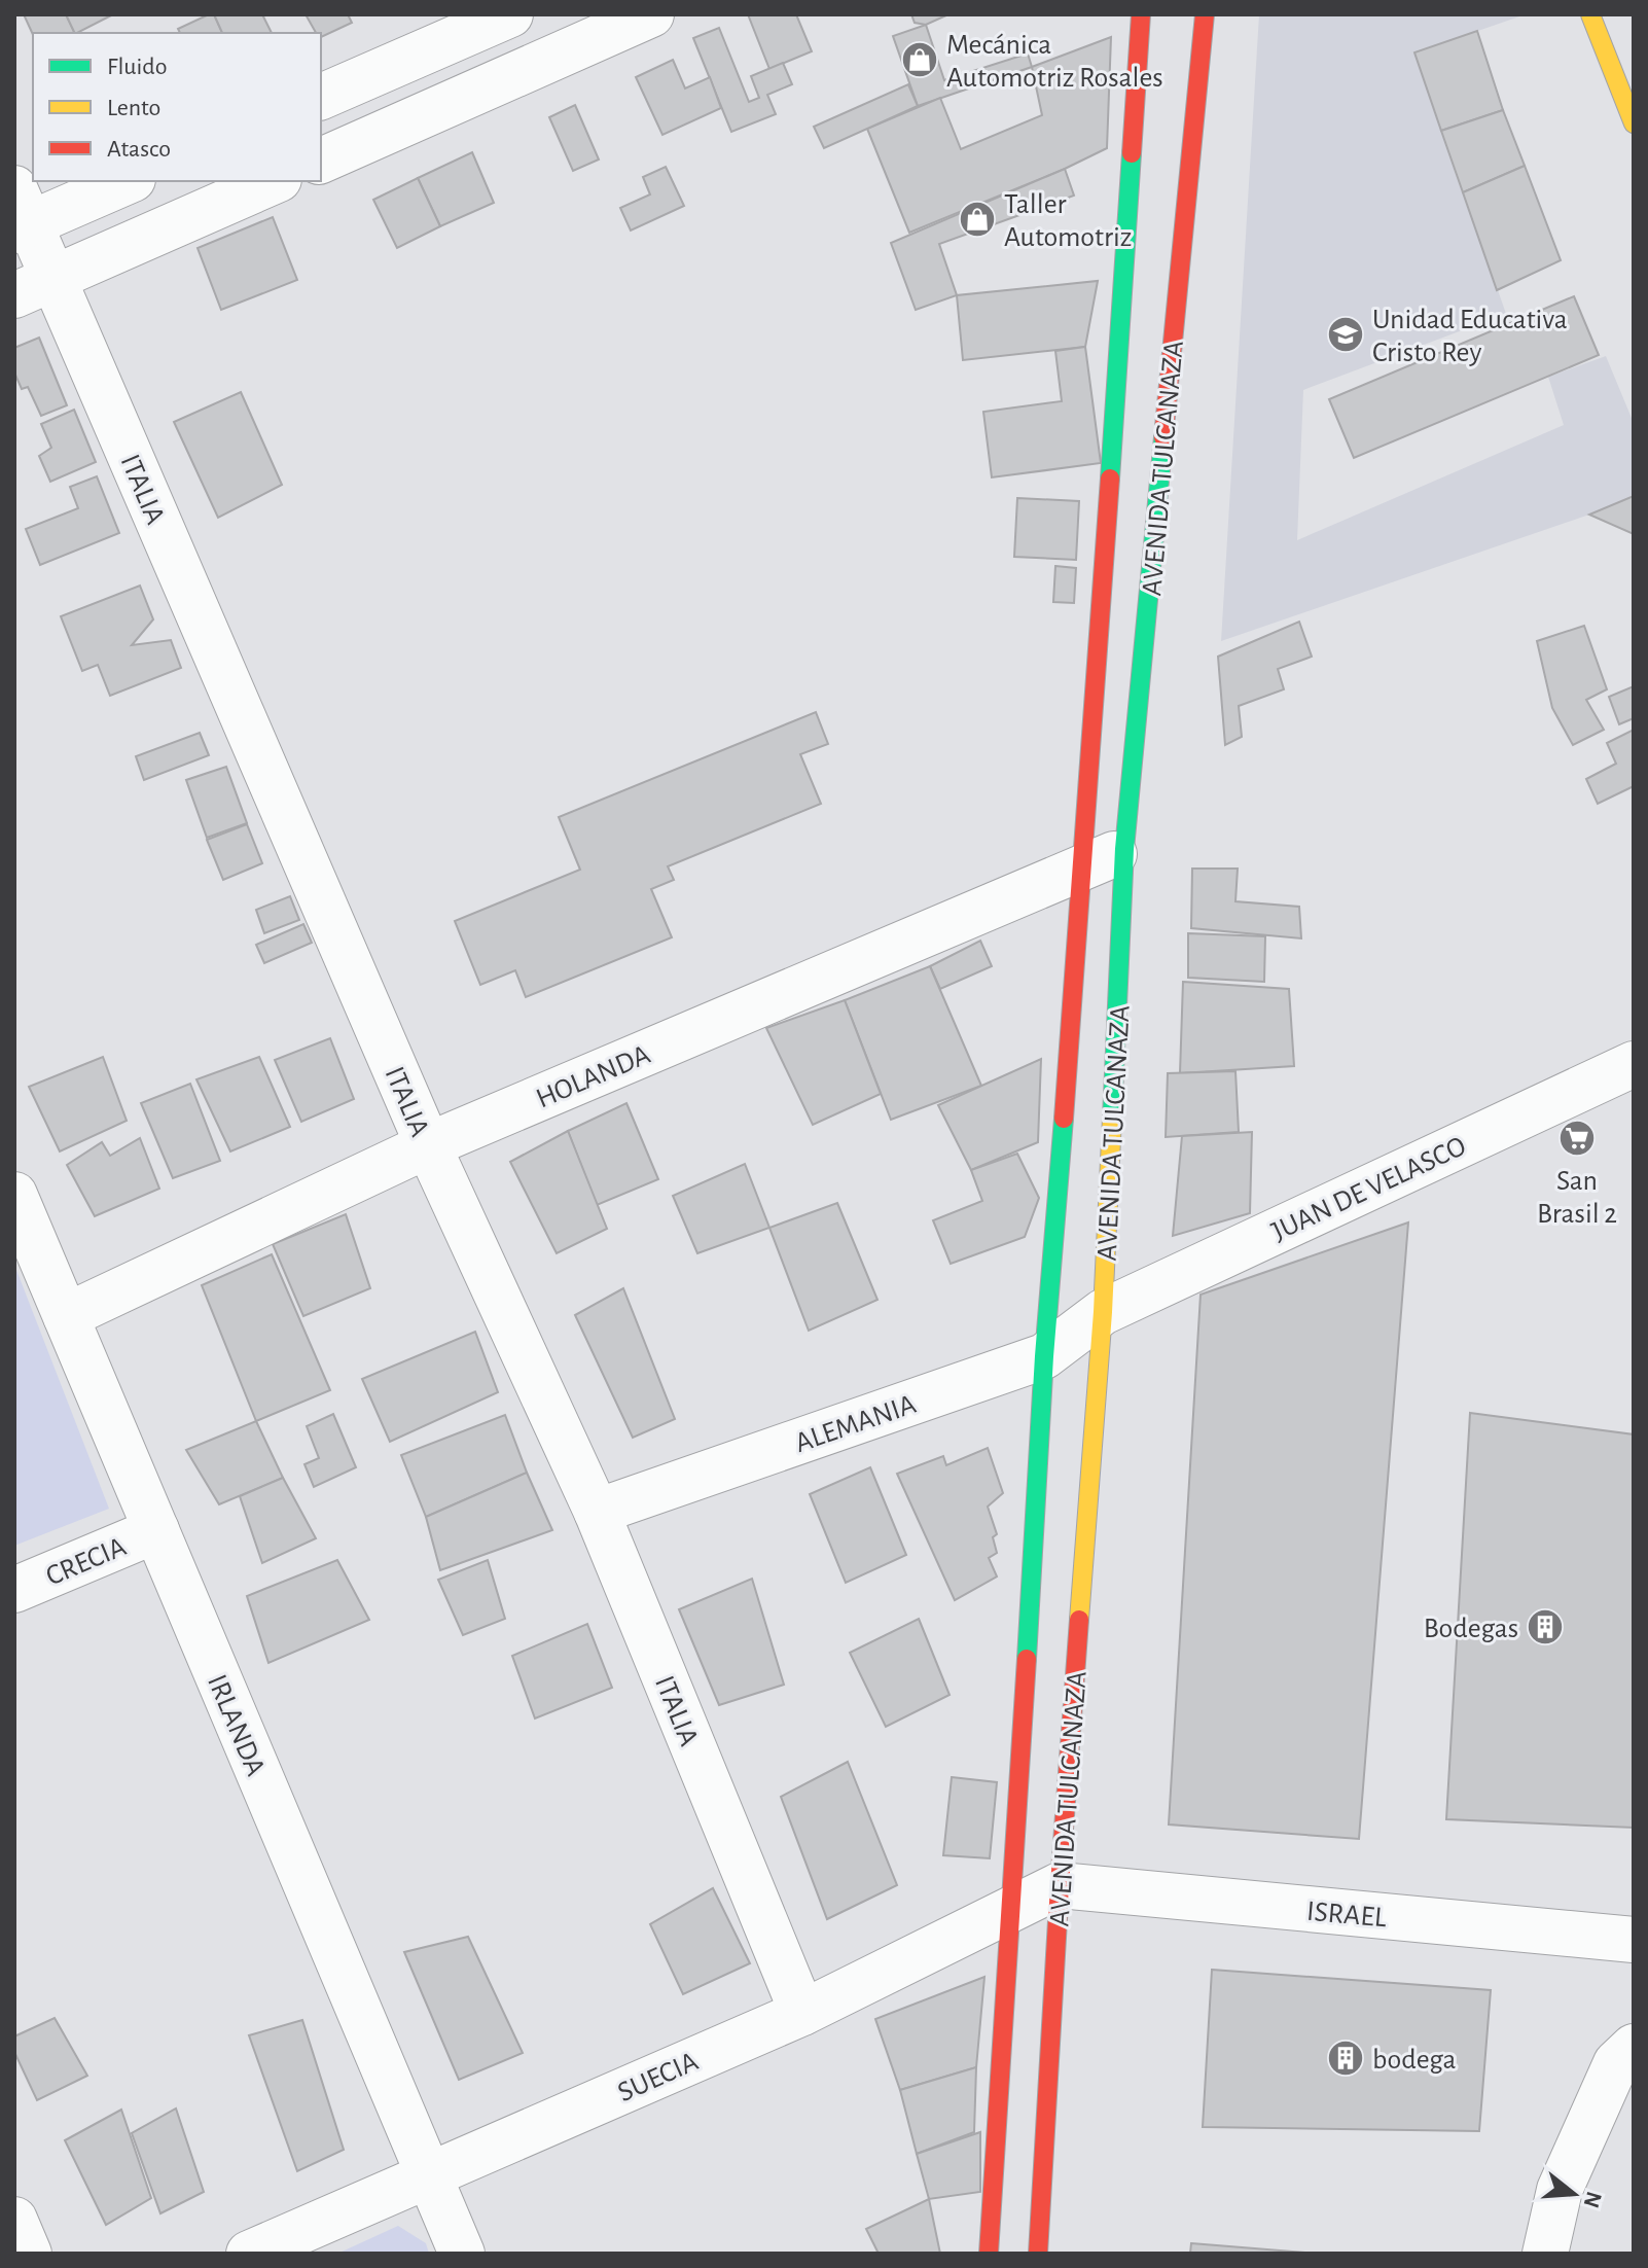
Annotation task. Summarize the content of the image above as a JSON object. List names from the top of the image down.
{
  "streets": {
    "street": [
      "AVENIDA TULCANAZA",
      "ITALIA",
      "HOLANDA",
      "JUAN DE VELASCO",
      "ALEMANIA",
      "CRECIA",
      "IRLANDA",
      "ISRAEL",
      "SUECIA"
    ]
  },
  "crossings": [
    ["AVENIDA TULCANAZA", "HOLANDA"],
    ["AVENIDA TULCANAZA", "JUAN DE VELASCO"],
    ["AVENIDA TULCANAZA", "ALEMANIA"],
    ["AVENIDA TULCANAZA", "ISRAEL"],
    ["AVENIDA TULCANAZA", "SUECIA"],
    ["ITALIA", "HOLANDA"],
    ["ITALIA", "ALEMANIA"],
    ["ITALIA", "SUECIA"],
    ["HOLANDA", "IRLANDA"],
    ["JUAN DE VELASCO", "ALEMANIA"],
    ["CRECIA", "IRLANDA"],
    ["IRLANDA", "SUECIA"],
    ["ISRAEL", "SUECIA"]
  ],
  "places": {
    "shop": ["Mecánica Automotriz Rosales", "Taller Automotriz"],
    "school or university": ["Unidad Educativa Cristo Rey"],
    "supermarket": ["San Brasil 2"],
    "building": ["Bodegas", "bodega"]
  },
  "legend": ["Fluido", "Lento", "Atasco"],
  "north": "right"
}
